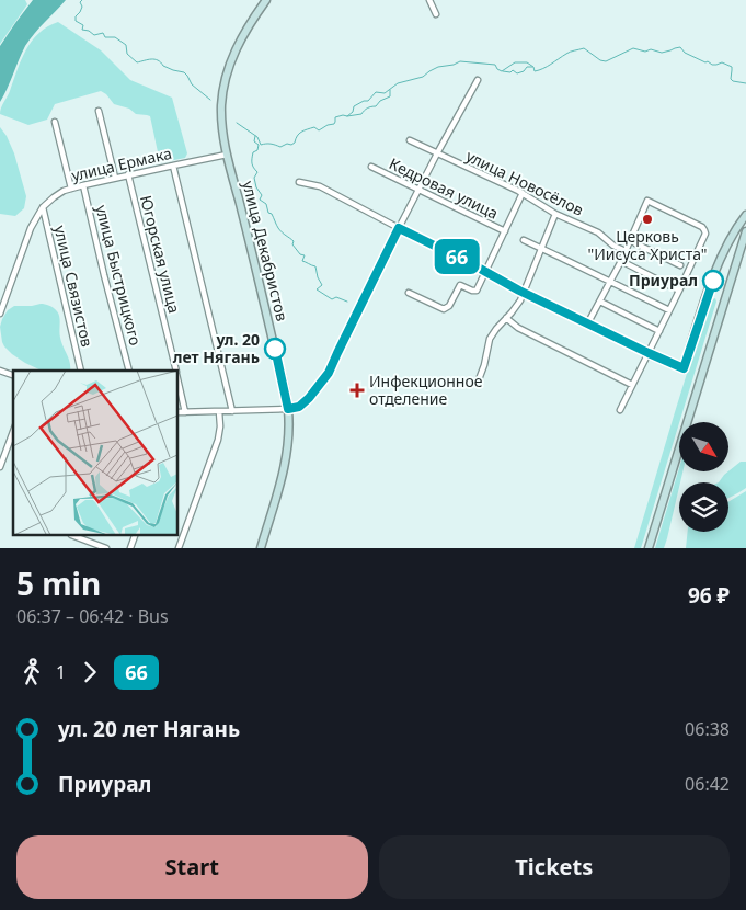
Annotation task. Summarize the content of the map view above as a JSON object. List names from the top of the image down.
{
  "streets": {
    "main road": ["улица Декабристов"],
    "street": [
      "улица Ермака",
      "улица Новосёлов",
      "Кедровая улица",
      "Югорская улица",
      "улица Быстрицкого",
      "улица Связистов"
    ]
  },
  "crossings": [
    ["улица Ермака", "улица Декабристов"],
    ["улица Ермака", "Югорская улица"],
    ["улица Ермака", "улица Быстрицкого"],
    ["улица Ермака", "улица Связистов"]
  ],
  "places": {
    "other": ["Церковь \"Иисуса Христа\"", "Приурал", "ул. 20 лет Нягань"],
    "health": ["Инфекционное отделение"]
  },
  "lines": ["bus line 66"],
  "north": "bottom right",
  "page": {
    "on_map": "66",
    "heading": ["5 min", "06:37 – 06:42 · Bus", "96 ₽"],
    "legs": ["1", "66"],
    "list": [
      {
        "name": "ул. 20 лет Нягань",
        "value": "06:38"
      },
      {
        "name": "Приурал",
        "value": "06:42"
      }
    ],
    "buttons": ["Start", "Tickets"]
  }
}
